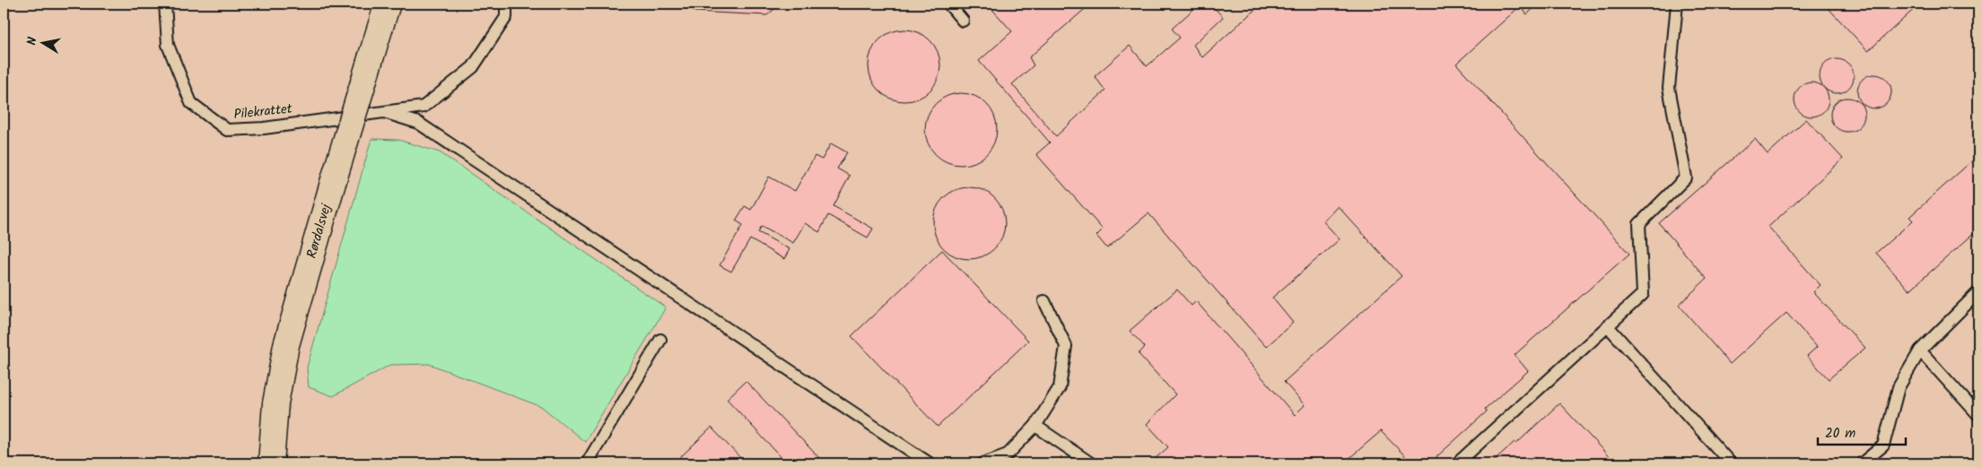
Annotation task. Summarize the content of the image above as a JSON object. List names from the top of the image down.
{
  "streets": {
    "street": ["Rørdalsvej"],
    "lane": ["Pilekrattet"]
  },
  "scale_bar": "20 m",
  "north": "left"
}
